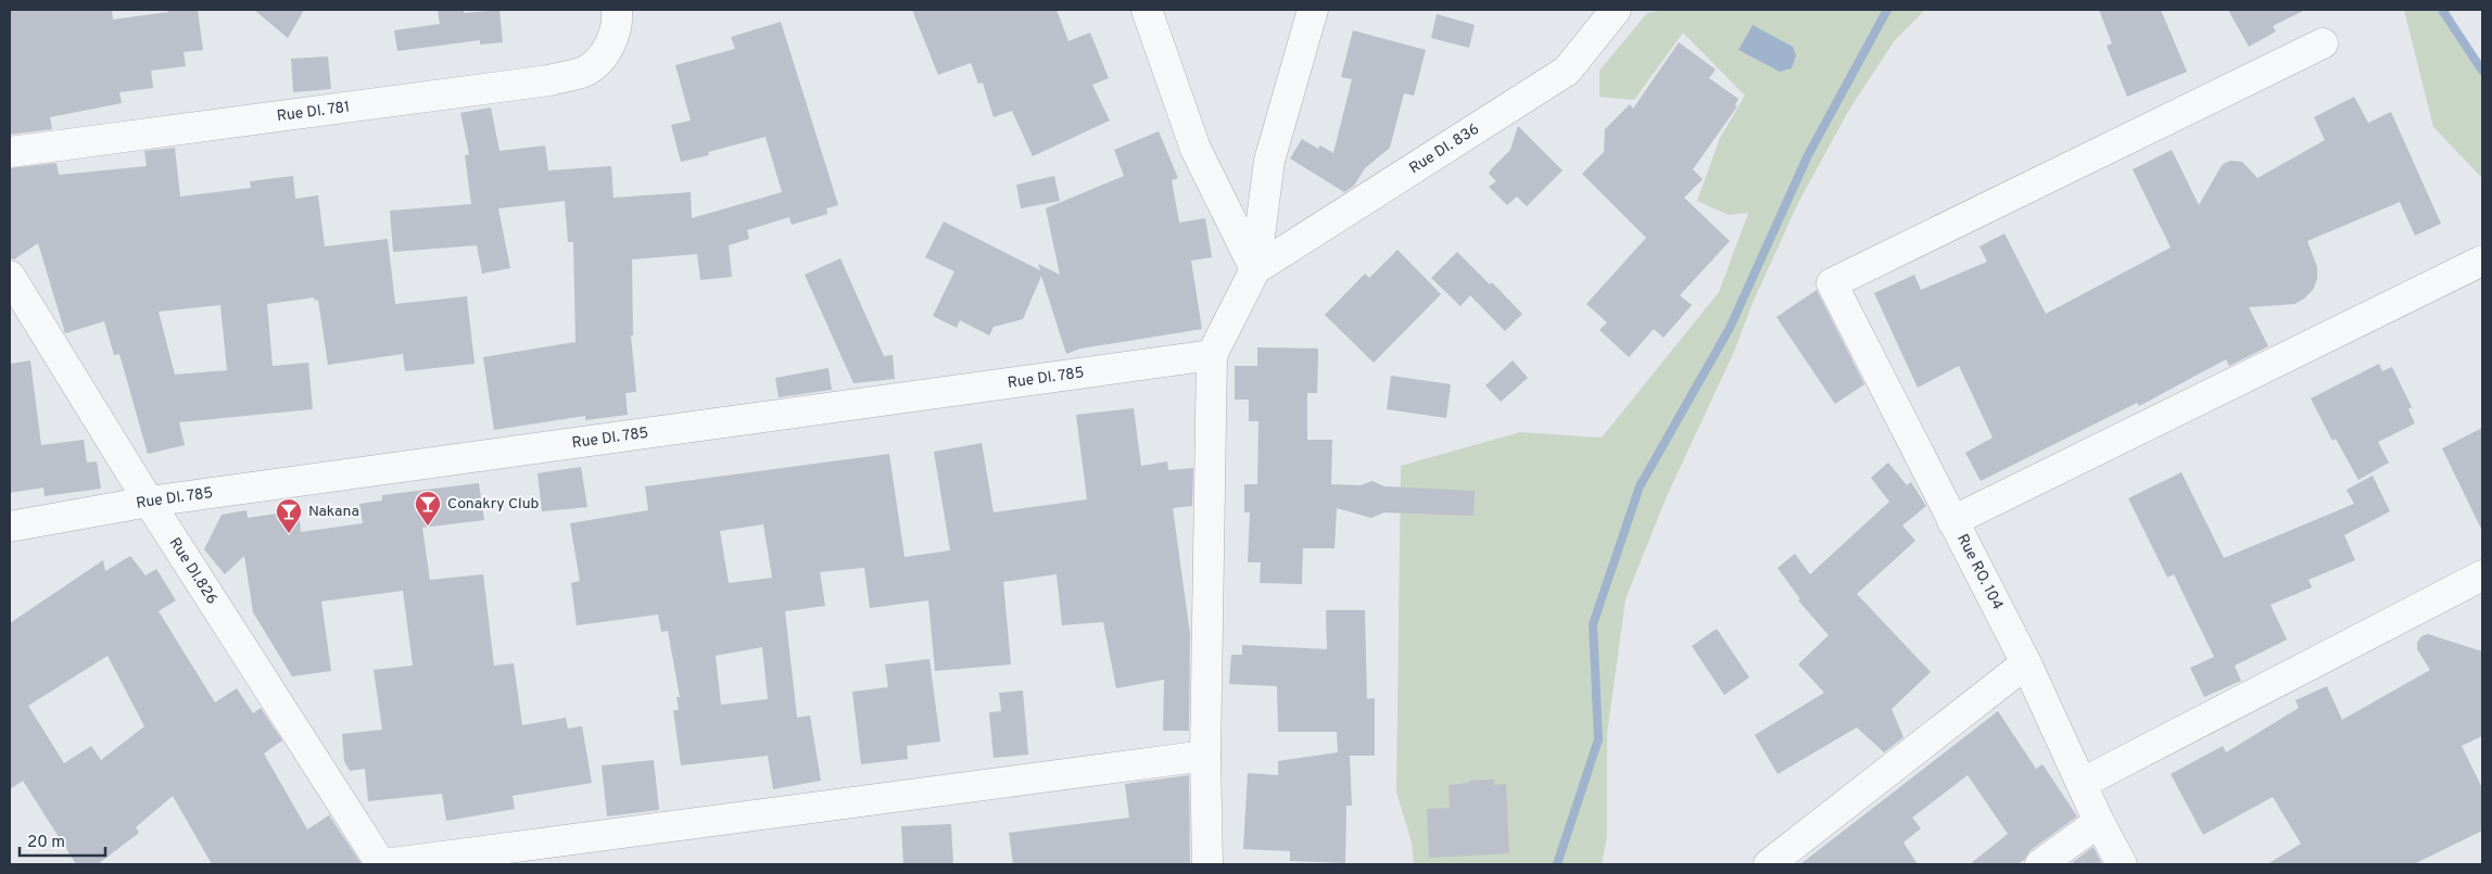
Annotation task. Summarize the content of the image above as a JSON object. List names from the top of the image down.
{
  "streets": {
    "street": [
      "Rue DI. 781",
      "Rue DI. 836",
      "Rue DI. 785",
      "Rue DI.826",
      "Rue RO. 104"
    ]
  },
  "crossings": [
    ["Rue DI. 785", "Rue DI.826"]
  ],
  "places": {
    "bar": ["Conakry Club", "Nakana"]
  },
  "scale_bar": "20 m"
}
